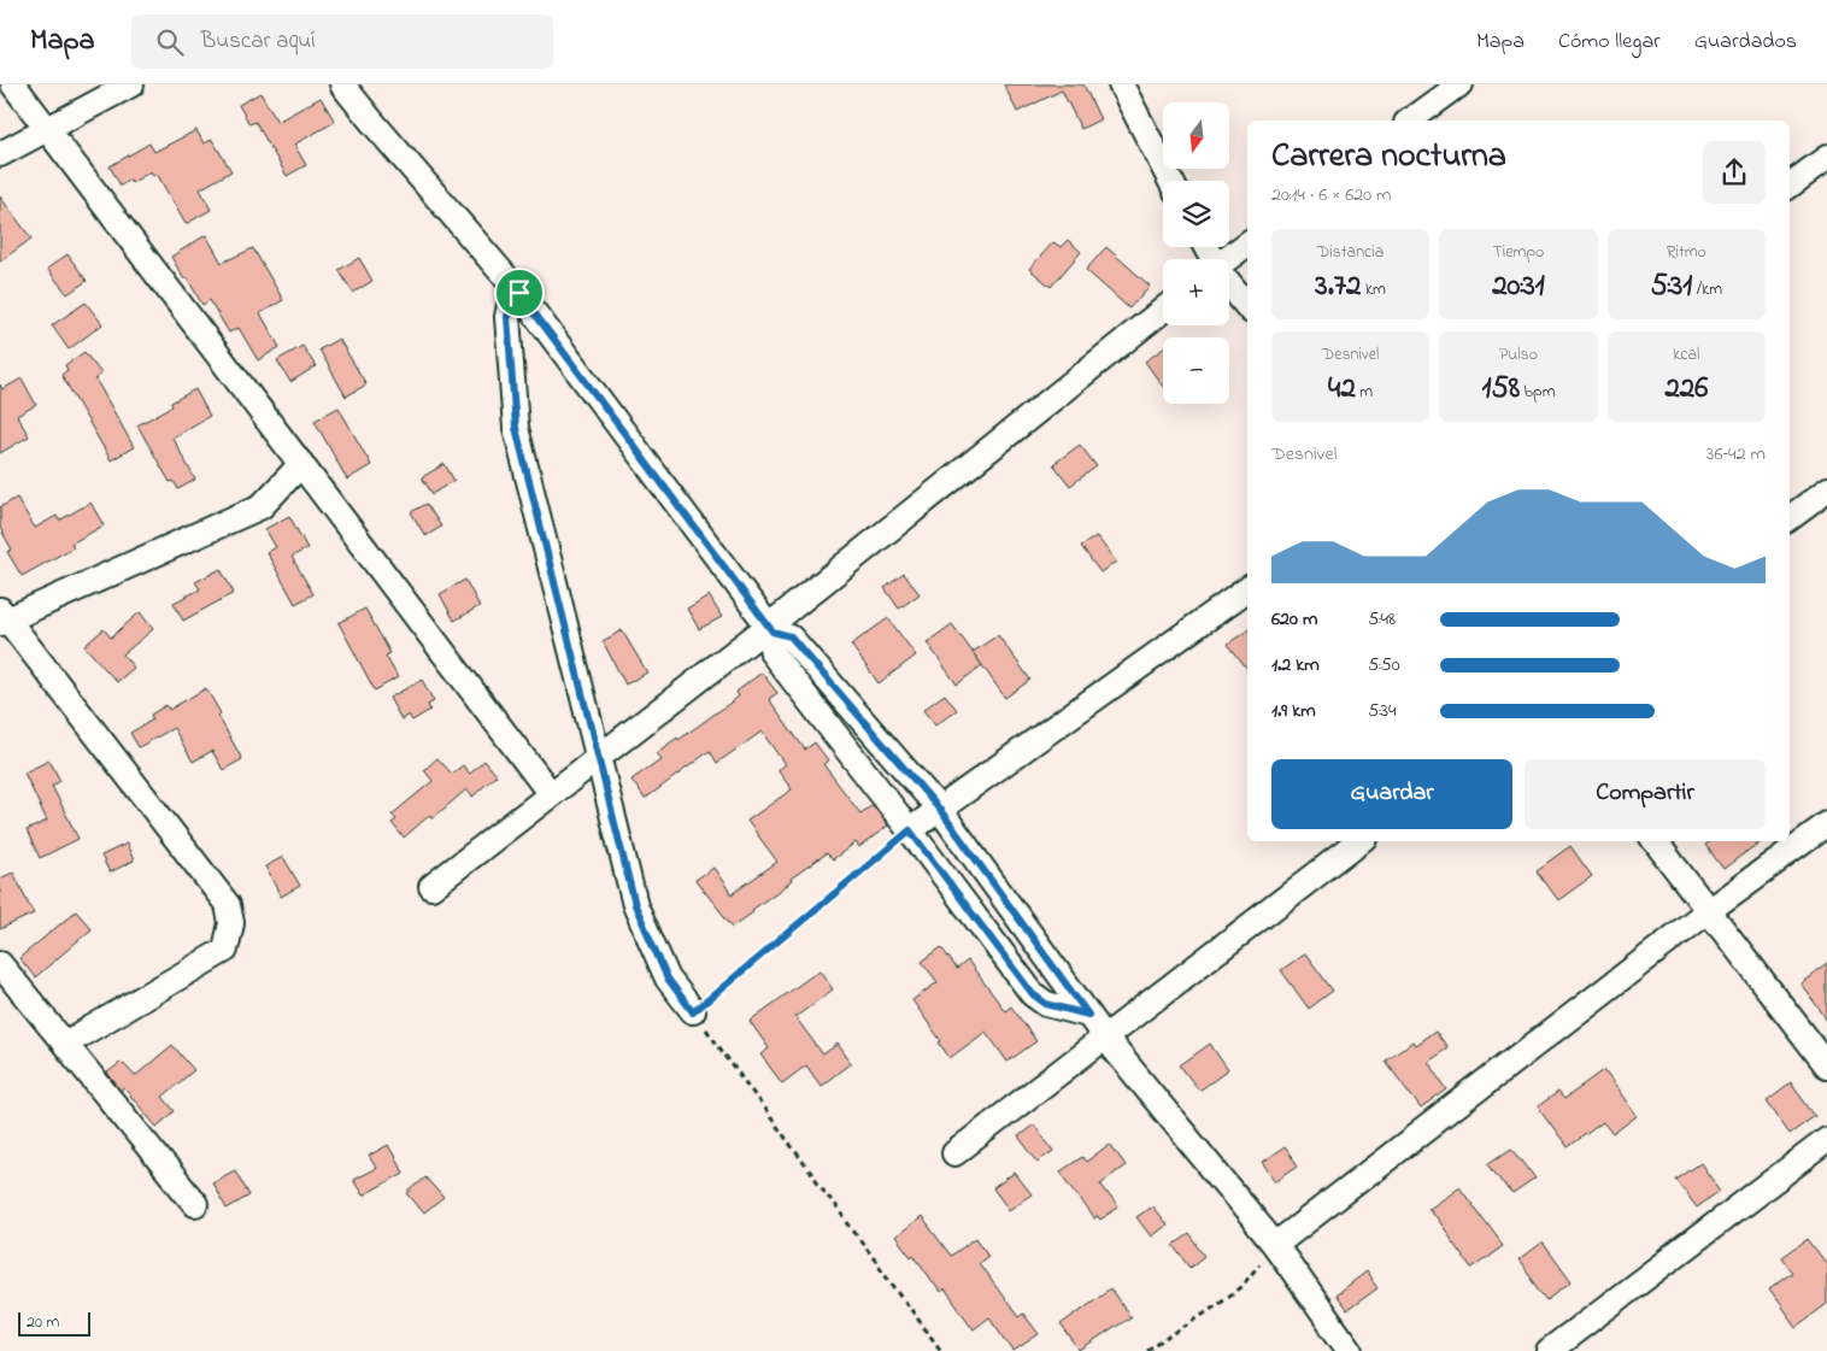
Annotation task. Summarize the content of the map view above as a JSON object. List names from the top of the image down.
{
  "scale_bar": "20 m",
  "north": "bottom",
  "page": {
    "header": "Mapa",
    "search": "Buscar aquí",
    "nav": ["Mapa", "Cómo llegar", "Guardados"],
    "map_buttons": ["+", "−"],
    "heading": ["Carrera nocturna", "20:14 · 6 × 620 m"],
    "stats": [
      ["Distancia", "3.72 km"],
      ["Tiempo", "20:31"],
      ["Ritmo", "5:31 /km"],
      ["Desnivel", "42 m"],
      ["Pulso", "158 bpm"],
      ["kcal", "226"]
    ],
    "chart": ["Desnivel", "36–42 m"],
    "list": [
      {
        "name": "620 m",
        "note": "5:48"
      },
      {
        "name": "1.2 km",
        "note": "5:50"
      },
      {
        "name": "1.9 km",
        "note": "5:34"
      }
    ],
    "buttons": ["Guardar", "Compartir"],
    "scale": "20 m"
  }
}
